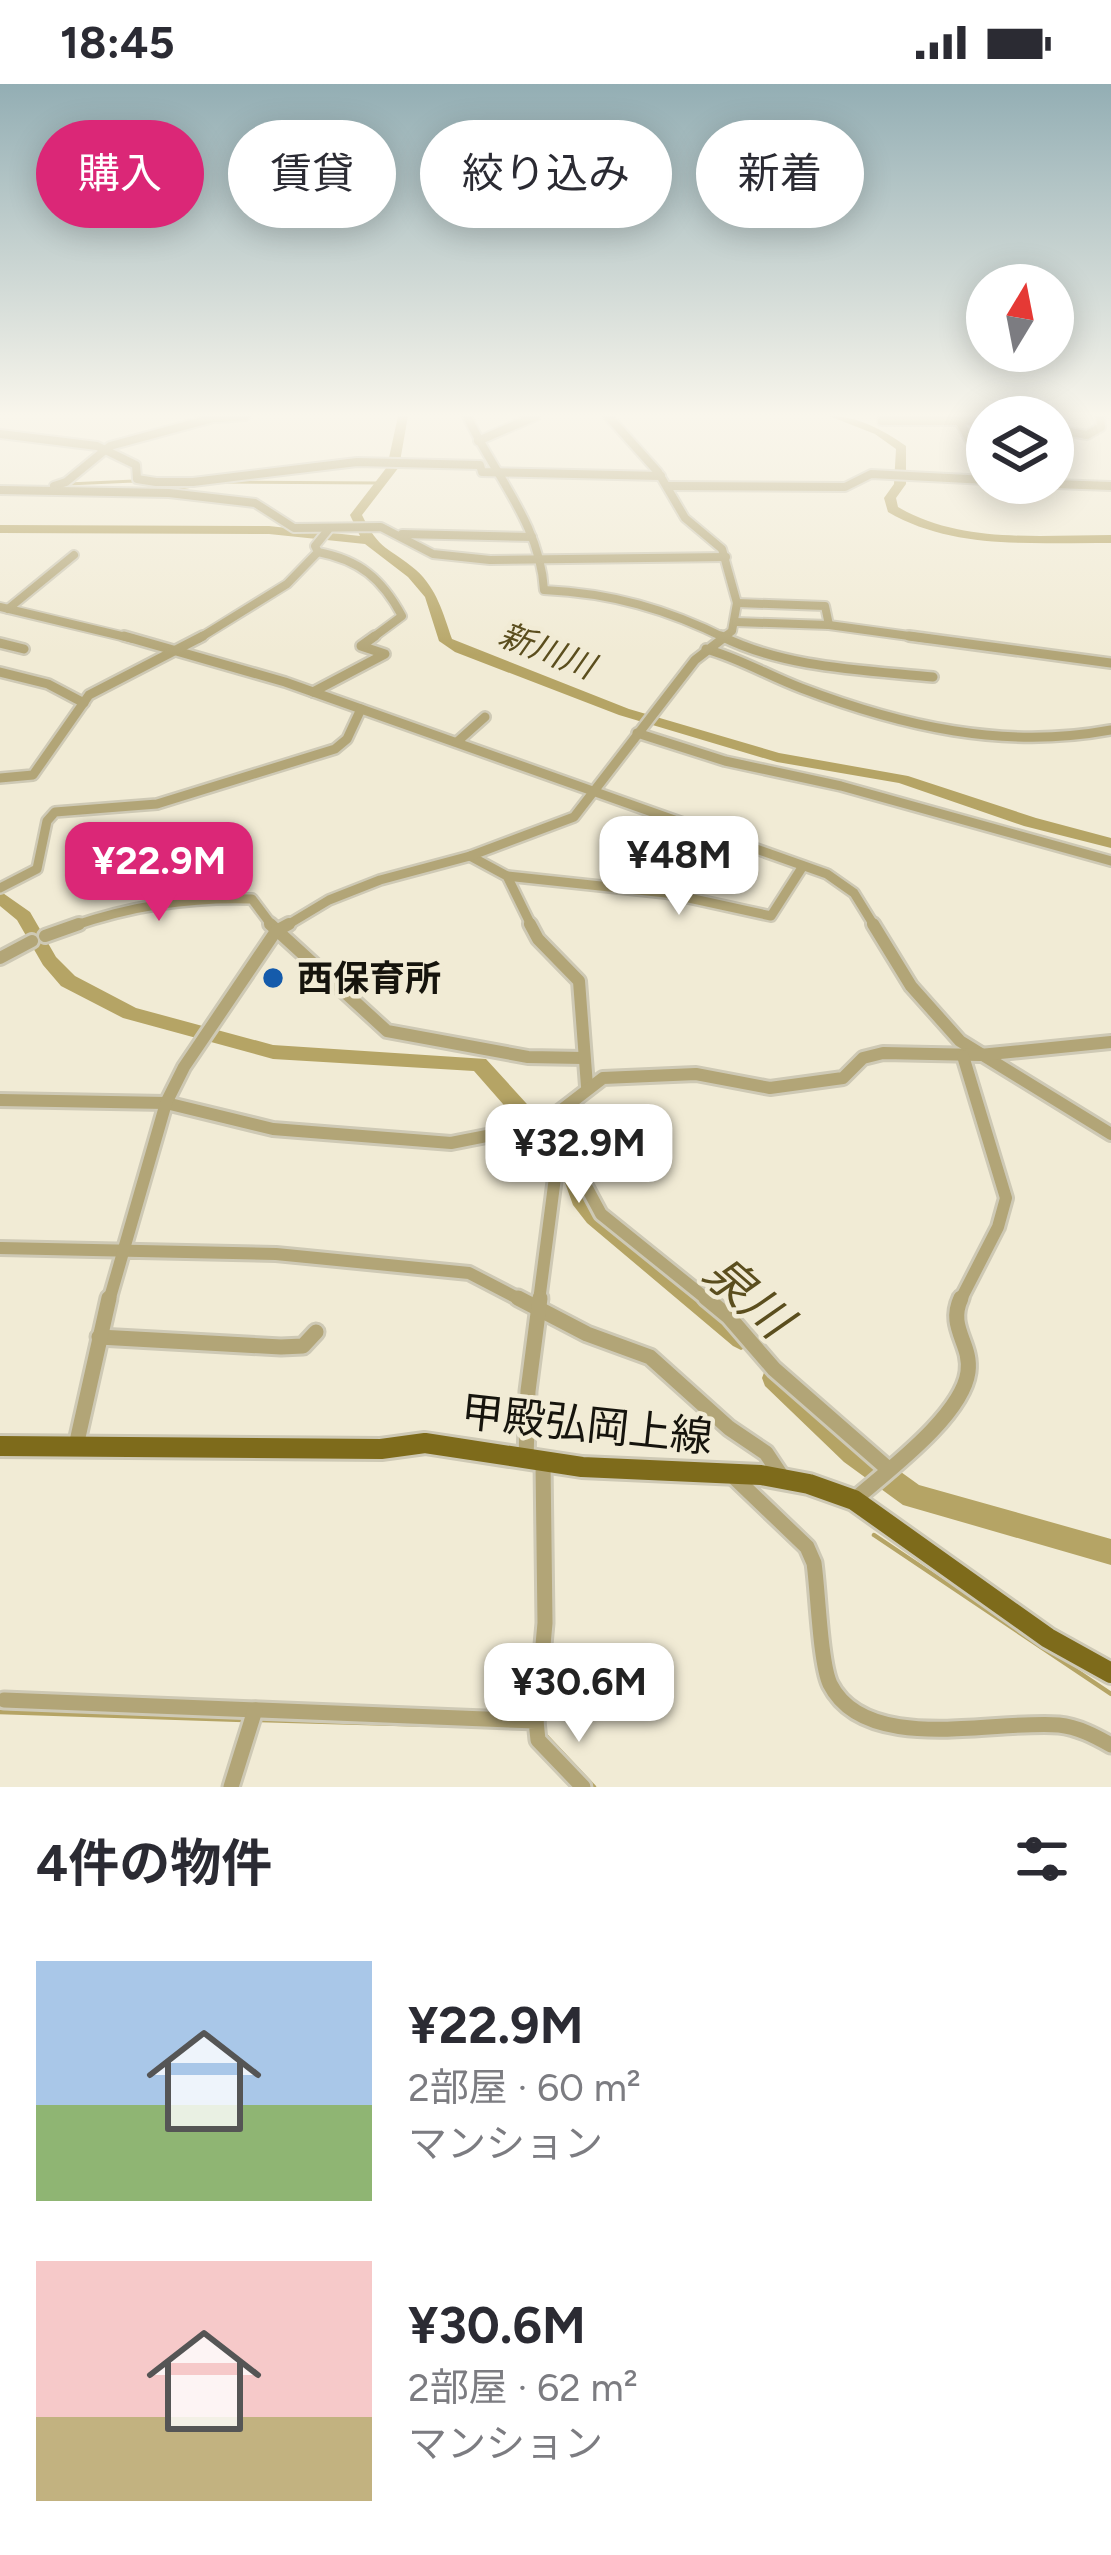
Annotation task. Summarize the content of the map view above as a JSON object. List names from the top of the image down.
{
  "streets": {
    "main road": ["甲殿弘岡上線"]
  },
  "water": ["新川川", "泉川"],
  "places": ["西保育所"],
  "north": "top",
  "page": {
    "status": "18:45",
    "chip": [
      "購入",
      "賃貸",
      "絞り込み",
      "新着"
    ],
    "price": [
      "¥48M",
      "¥22.9M",
      "¥32.9M",
      "¥30.6M"
    ],
    "heading": "4件の物件",
    "list": [
      {
        "name": "¥22.9M",
        "note": "2部屋 · 60 m² · マンション"
      },
      {
        "name": "¥30.6M",
        "note": "2部屋 · 62 m² · マンション"
      }
    ]
  }
}
